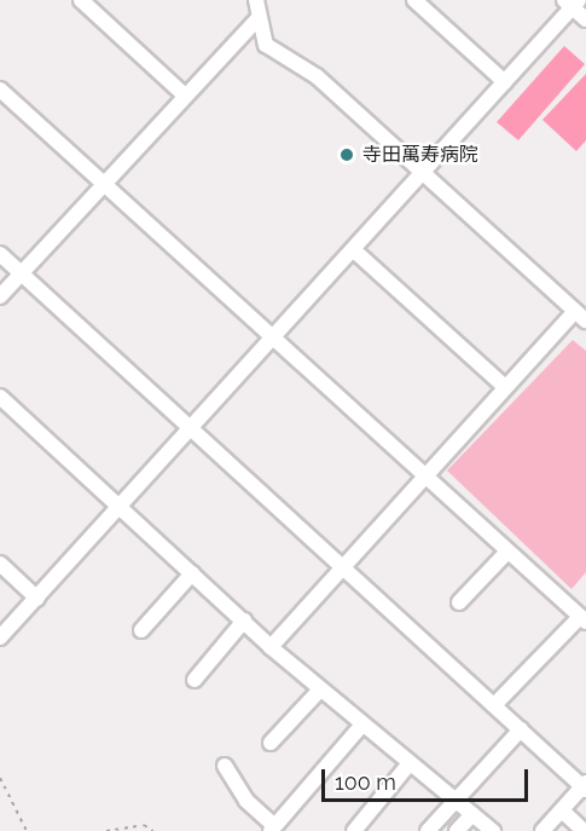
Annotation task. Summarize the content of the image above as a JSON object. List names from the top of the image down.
{
  "places": ["寺田萬寿病院"],
  "scale_bar": "100 m"
}
